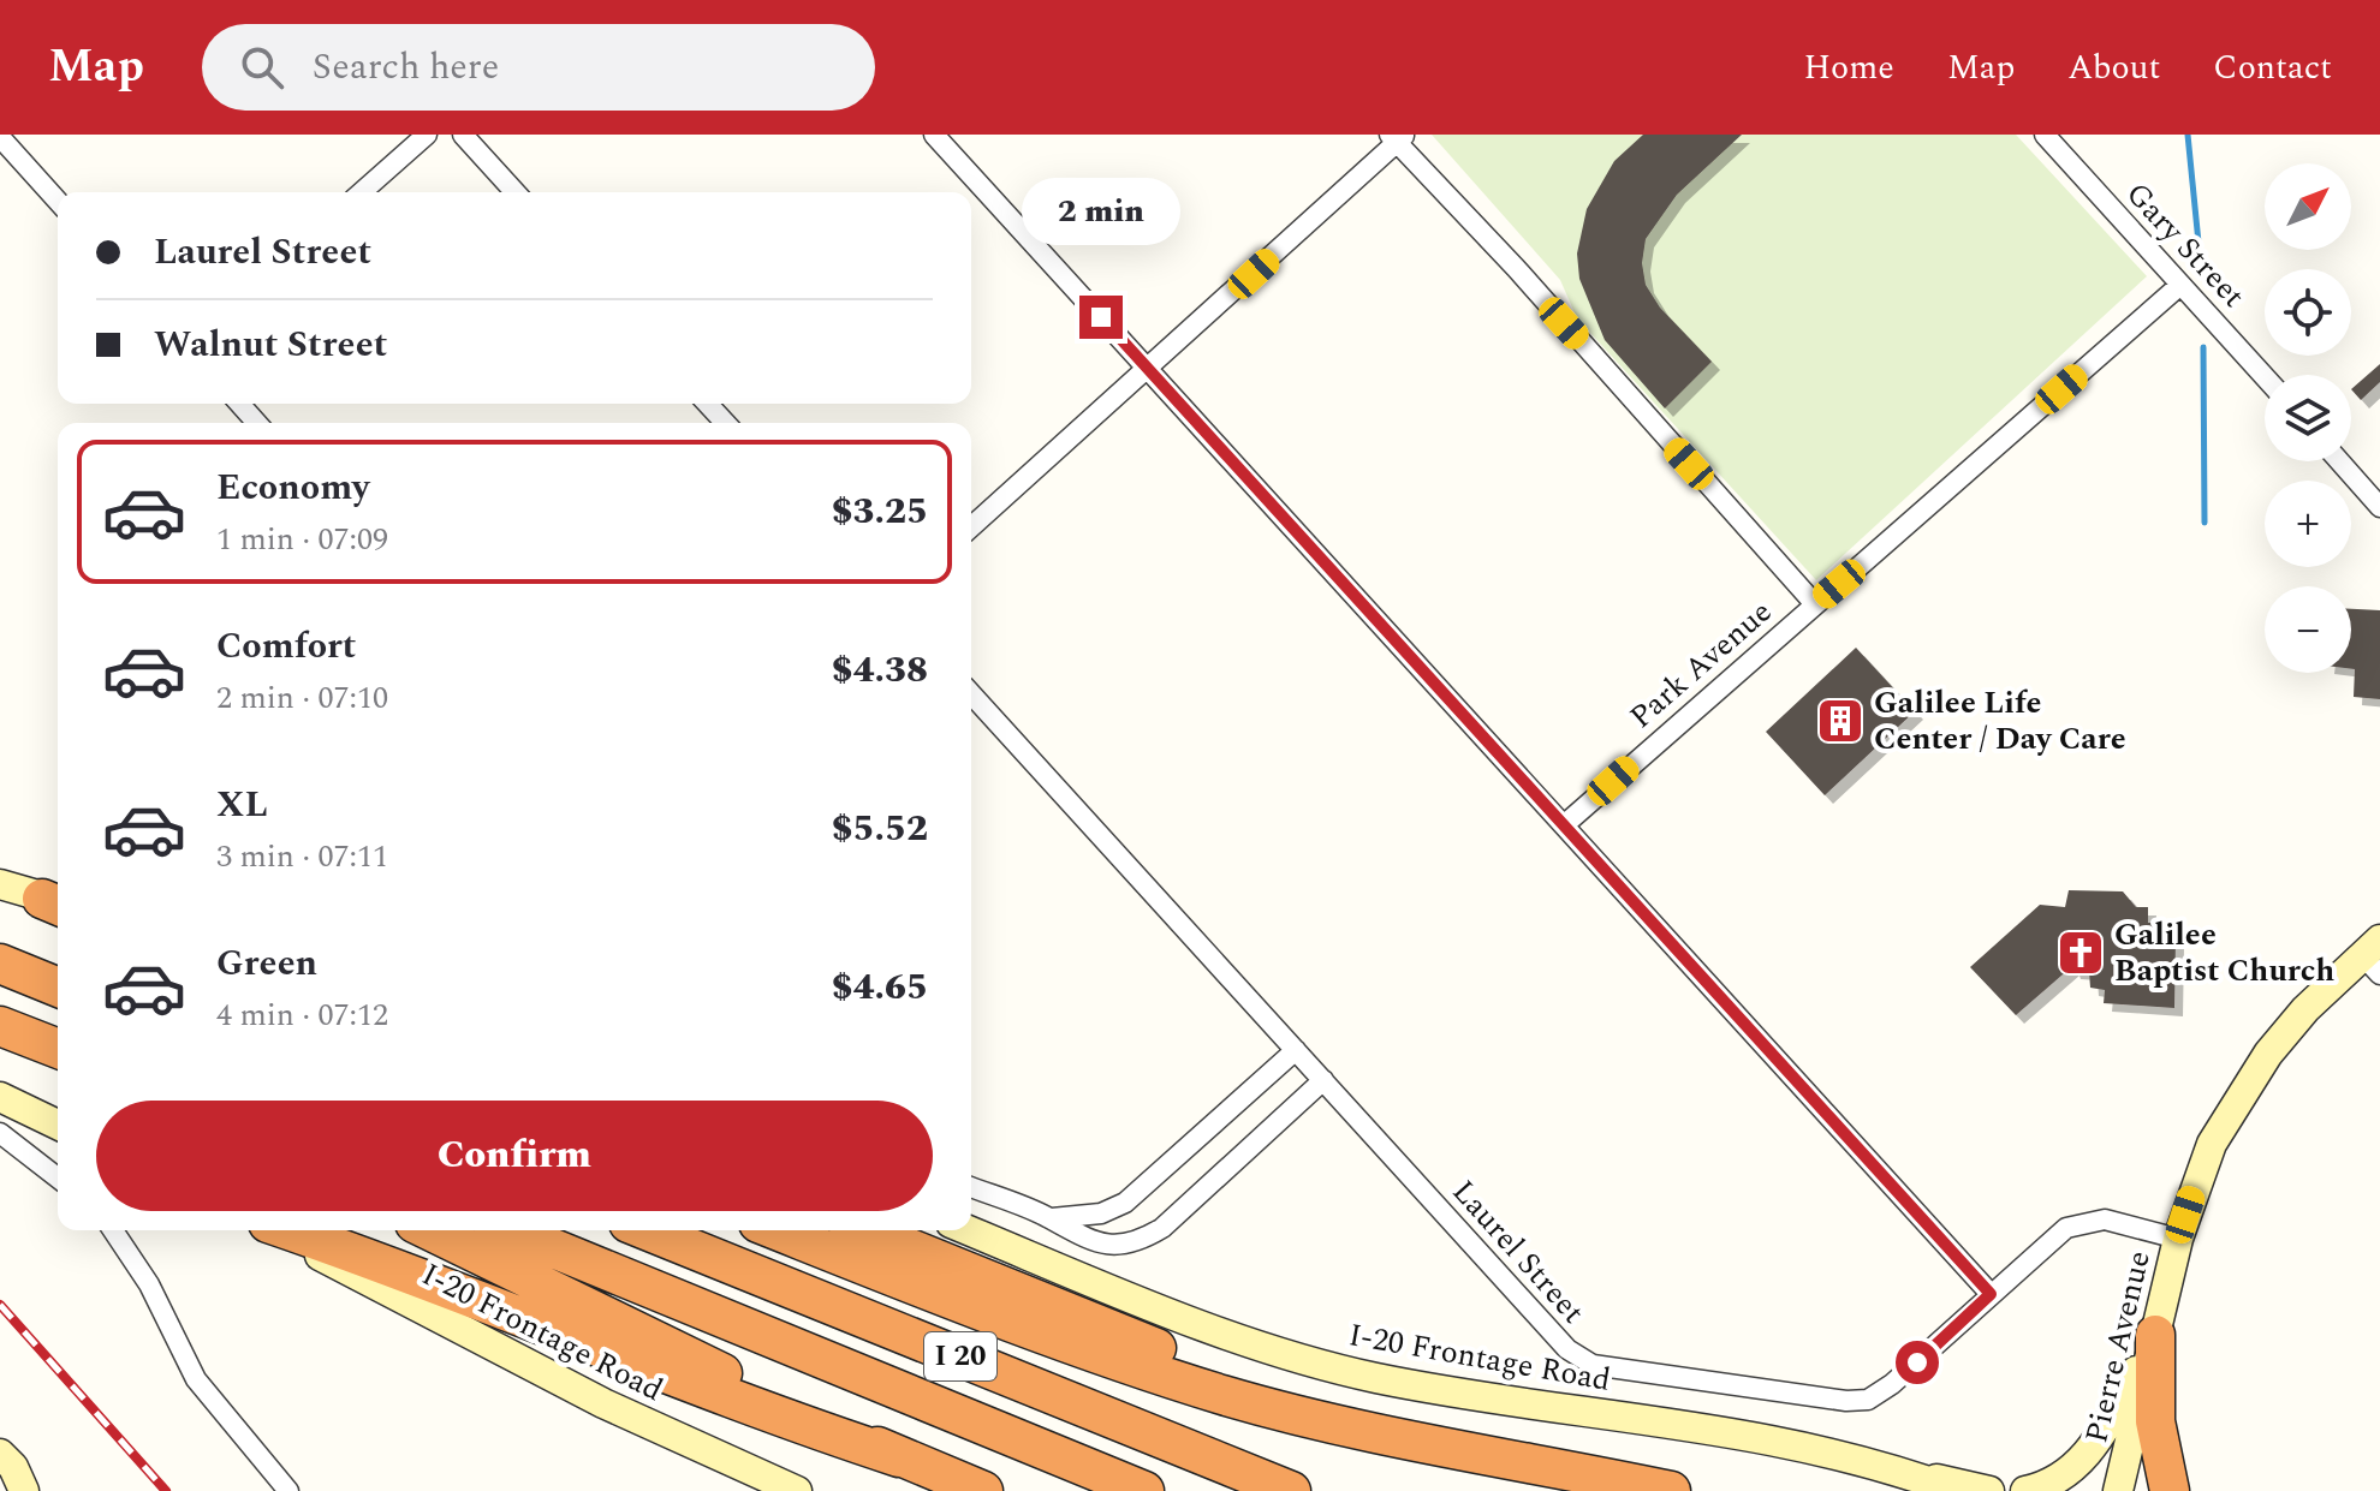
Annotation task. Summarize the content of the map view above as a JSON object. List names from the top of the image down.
{
  "streets": {
    "highway": ["I 20"],
    "main road": ["I-20 Frontage Road", "Pierre Avenue"],
    "street": ["Gary Street", "Park Avenue", "Laurel Street"]
  },
  "crossings": [
    ["Gary Street", "Park Avenue"],
    ["Laurel Street", "Pierre Avenue"]
  ],
  "places": {
    "building": ["Galilee Life Center / Day Care"],
    "church": ["Galilee Baptist Church"]
  },
  "north": "top right",
  "page": {
    "header": "Map",
    "search": "Search here",
    "nav": [
      "Home",
      "Map",
      "About",
      "Contact"
    ],
    "map_buttons": ["+", "−"],
    "bubble": "2 min",
    "banner": ["Laurel Street", "Walnut Street"],
    "list": [
      {
        "name": "Economy",
        "note": "1 min · 07:09",
        "value": "$3.25"
      },
      {
        "name": "Comfort",
        "note": "2 min · 07:10",
        "value": "$4.38"
      },
      {
        "name": "XL",
        "note": "3 min · 07:11",
        "value": "$5.52"
      },
      {
        "name": "Green",
        "note": "4 min · 07:12",
        "value": "$4.65"
      }
    ],
    "buttons": "Confirm"
  }
}
